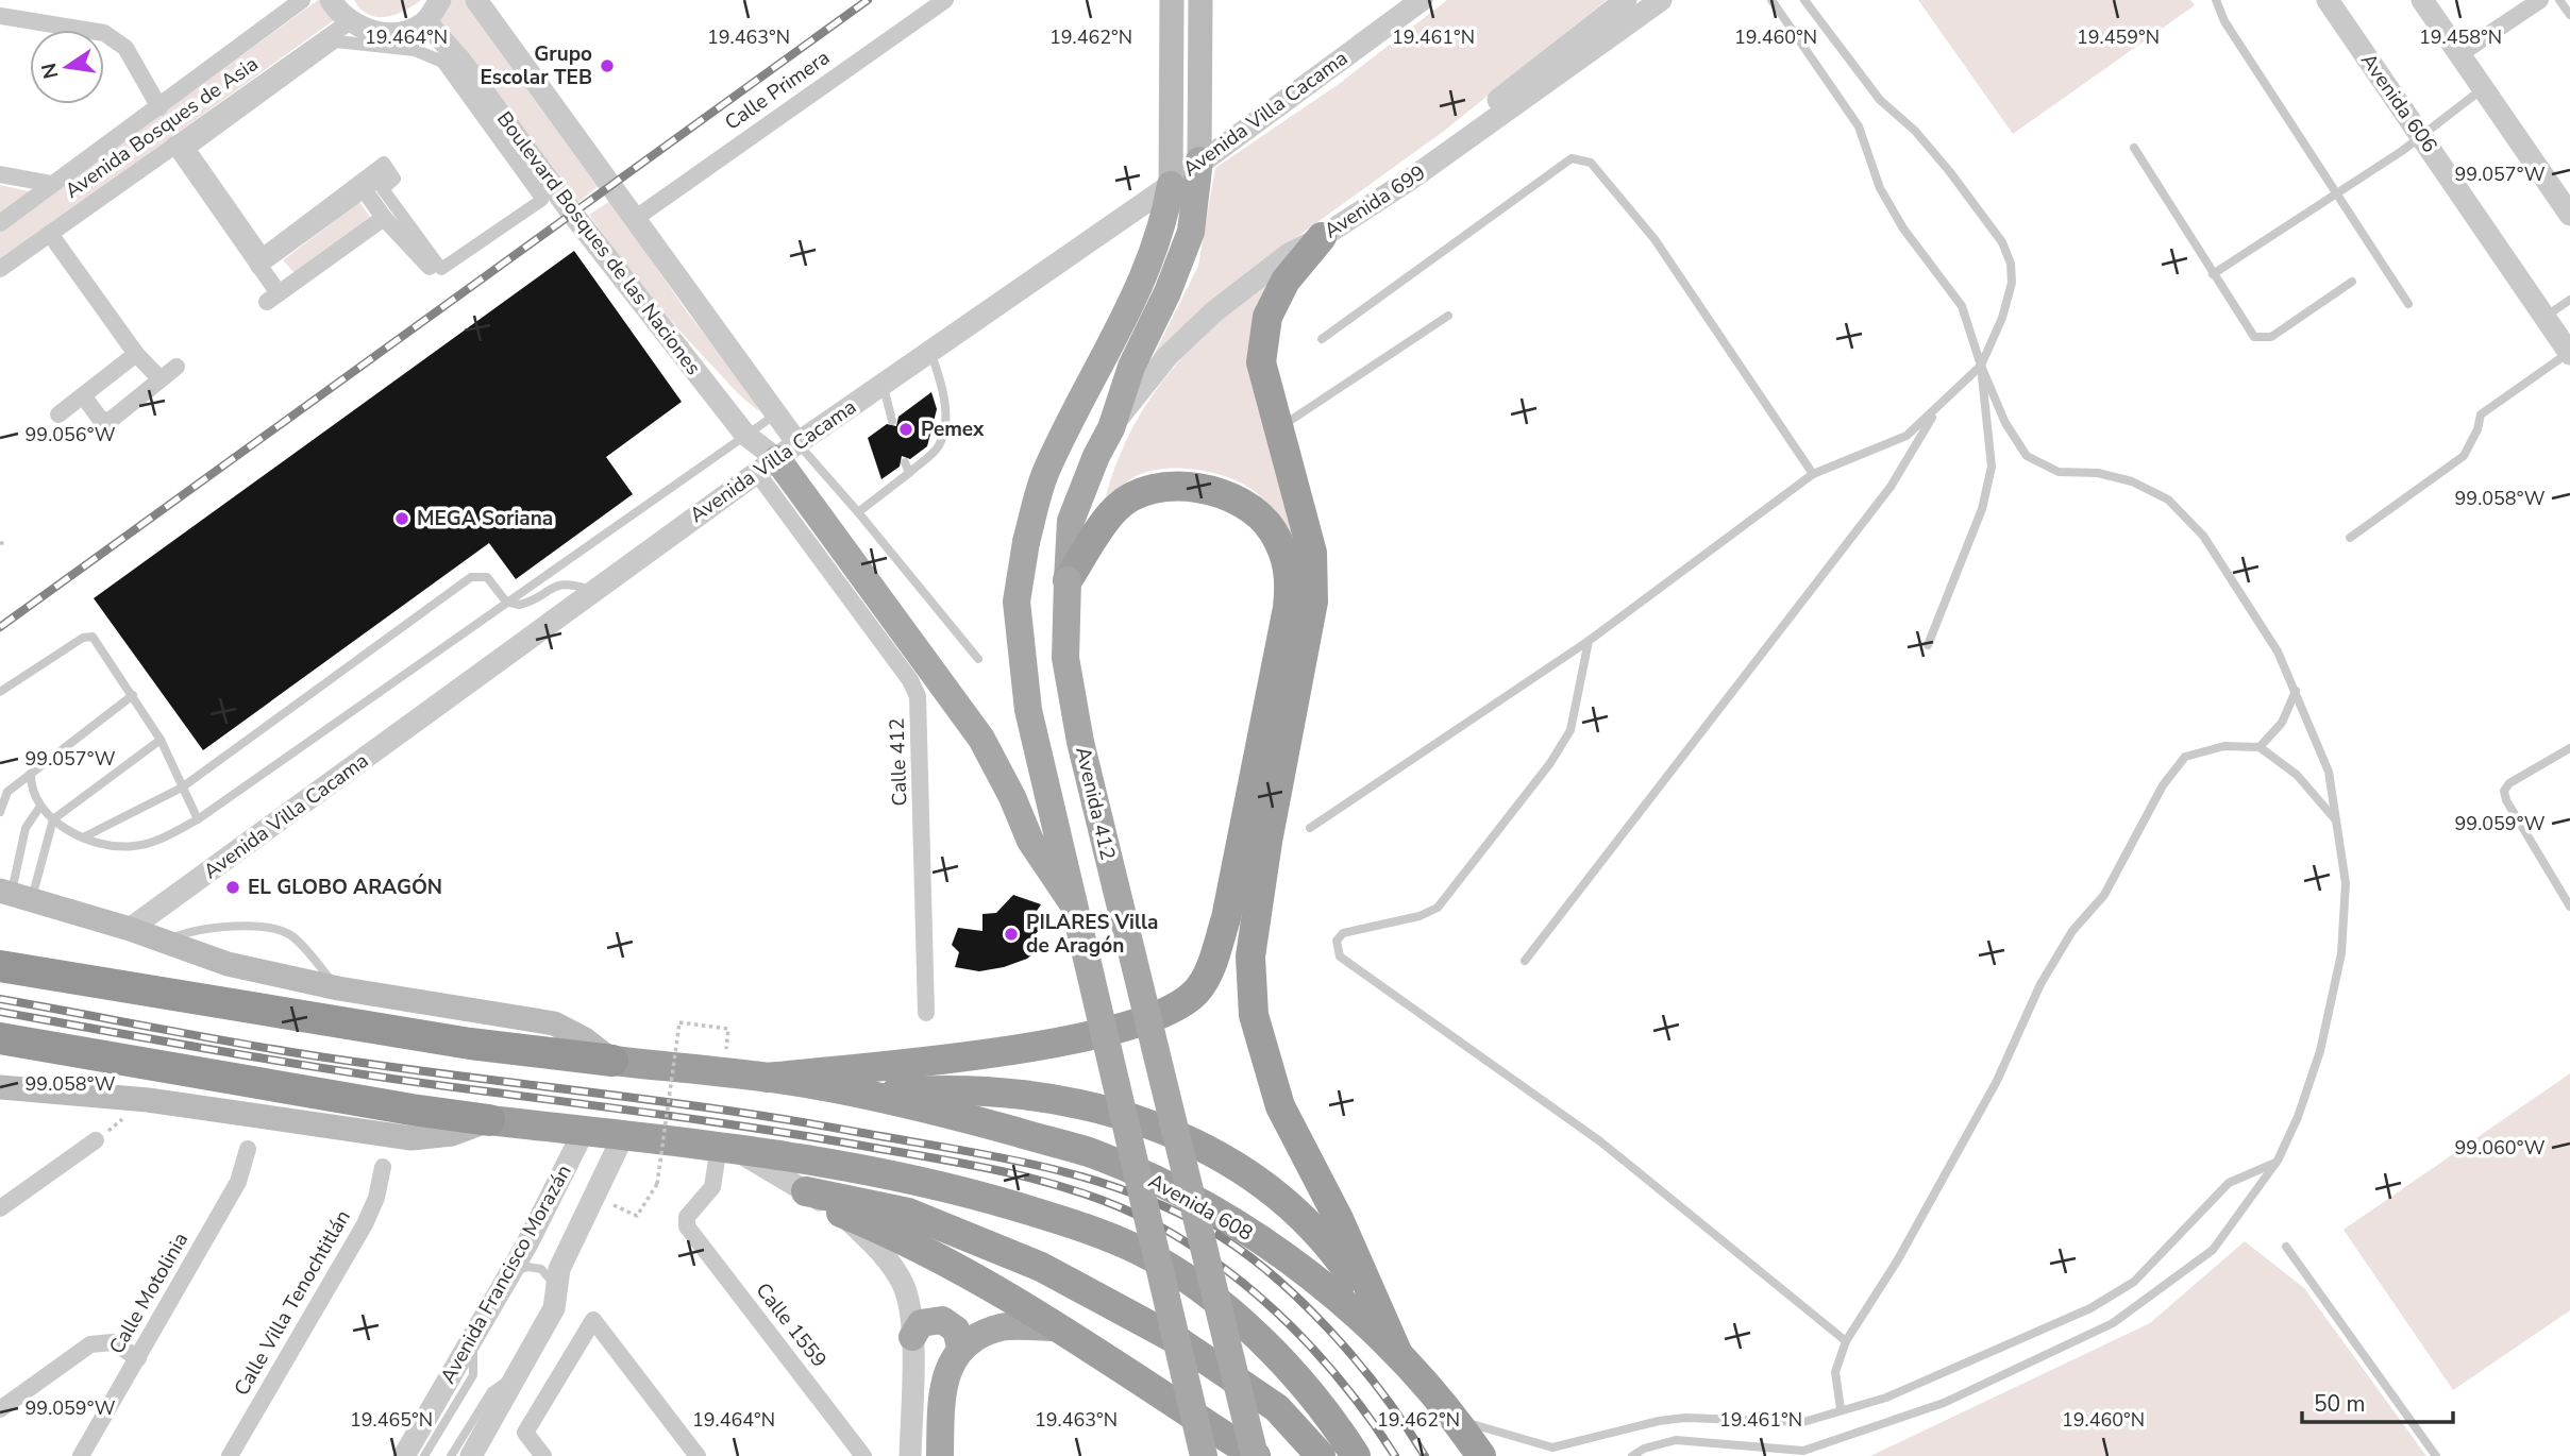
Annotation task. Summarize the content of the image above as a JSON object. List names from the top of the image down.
{
  "streets": {
    "highway": ["Avenida 608"],
    "main road": ["Avenida 412"],
    "street": [
      "Calle Primera",
      "Avenida 606",
      "Avenida Villa Cacama",
      "Avenida Bosques de Asia",
      "Avenida 699",
      "Boulevard Bosques de las Naciones",
      "Calle 412",
      "Avenida Francisco Morazán",
      "Calle Motolinia",
      "Calle Villa Tenochtitlán",
      "Calle 1559"
    ]
  },
  "crossings": [
    ["Calle Primera", "Boulevard Bosques de las Naciones"],
    ["Avenida Villa Cacama", "Boulevard Bosques de las Naciones"],
    ["Avenida Villa Cacama", "Calle 412"],
    ["Avenida Villa Cacama", "Avenida 412"],
    ["Avenida 699", "Avenida 412"],
    ["Boulevard Bosques de las Naciones", "Calle 412"]
  ],
  "places": [
    "Grupo Escolar TEB",
    "Pemex",
    "MEGA Soriana",
    "EL GLOBO ARAGÓN",
    "PILARES Villa de Aragón"
  ],
  "scale_bar": "50 m",
  "north": "left",
  "coordinates": [
    "19.464°N",
    "19.463°N",
    "19.462°N",
    "19.461°N",
    "19.460°N",
    "19.459°N",
    "19.458°N",
    "99.057°W",
    "99.056°W",
    "99.058°W",
    "99.059°W",
    "99.060°W",
    "19.465°N"
  ]
}
